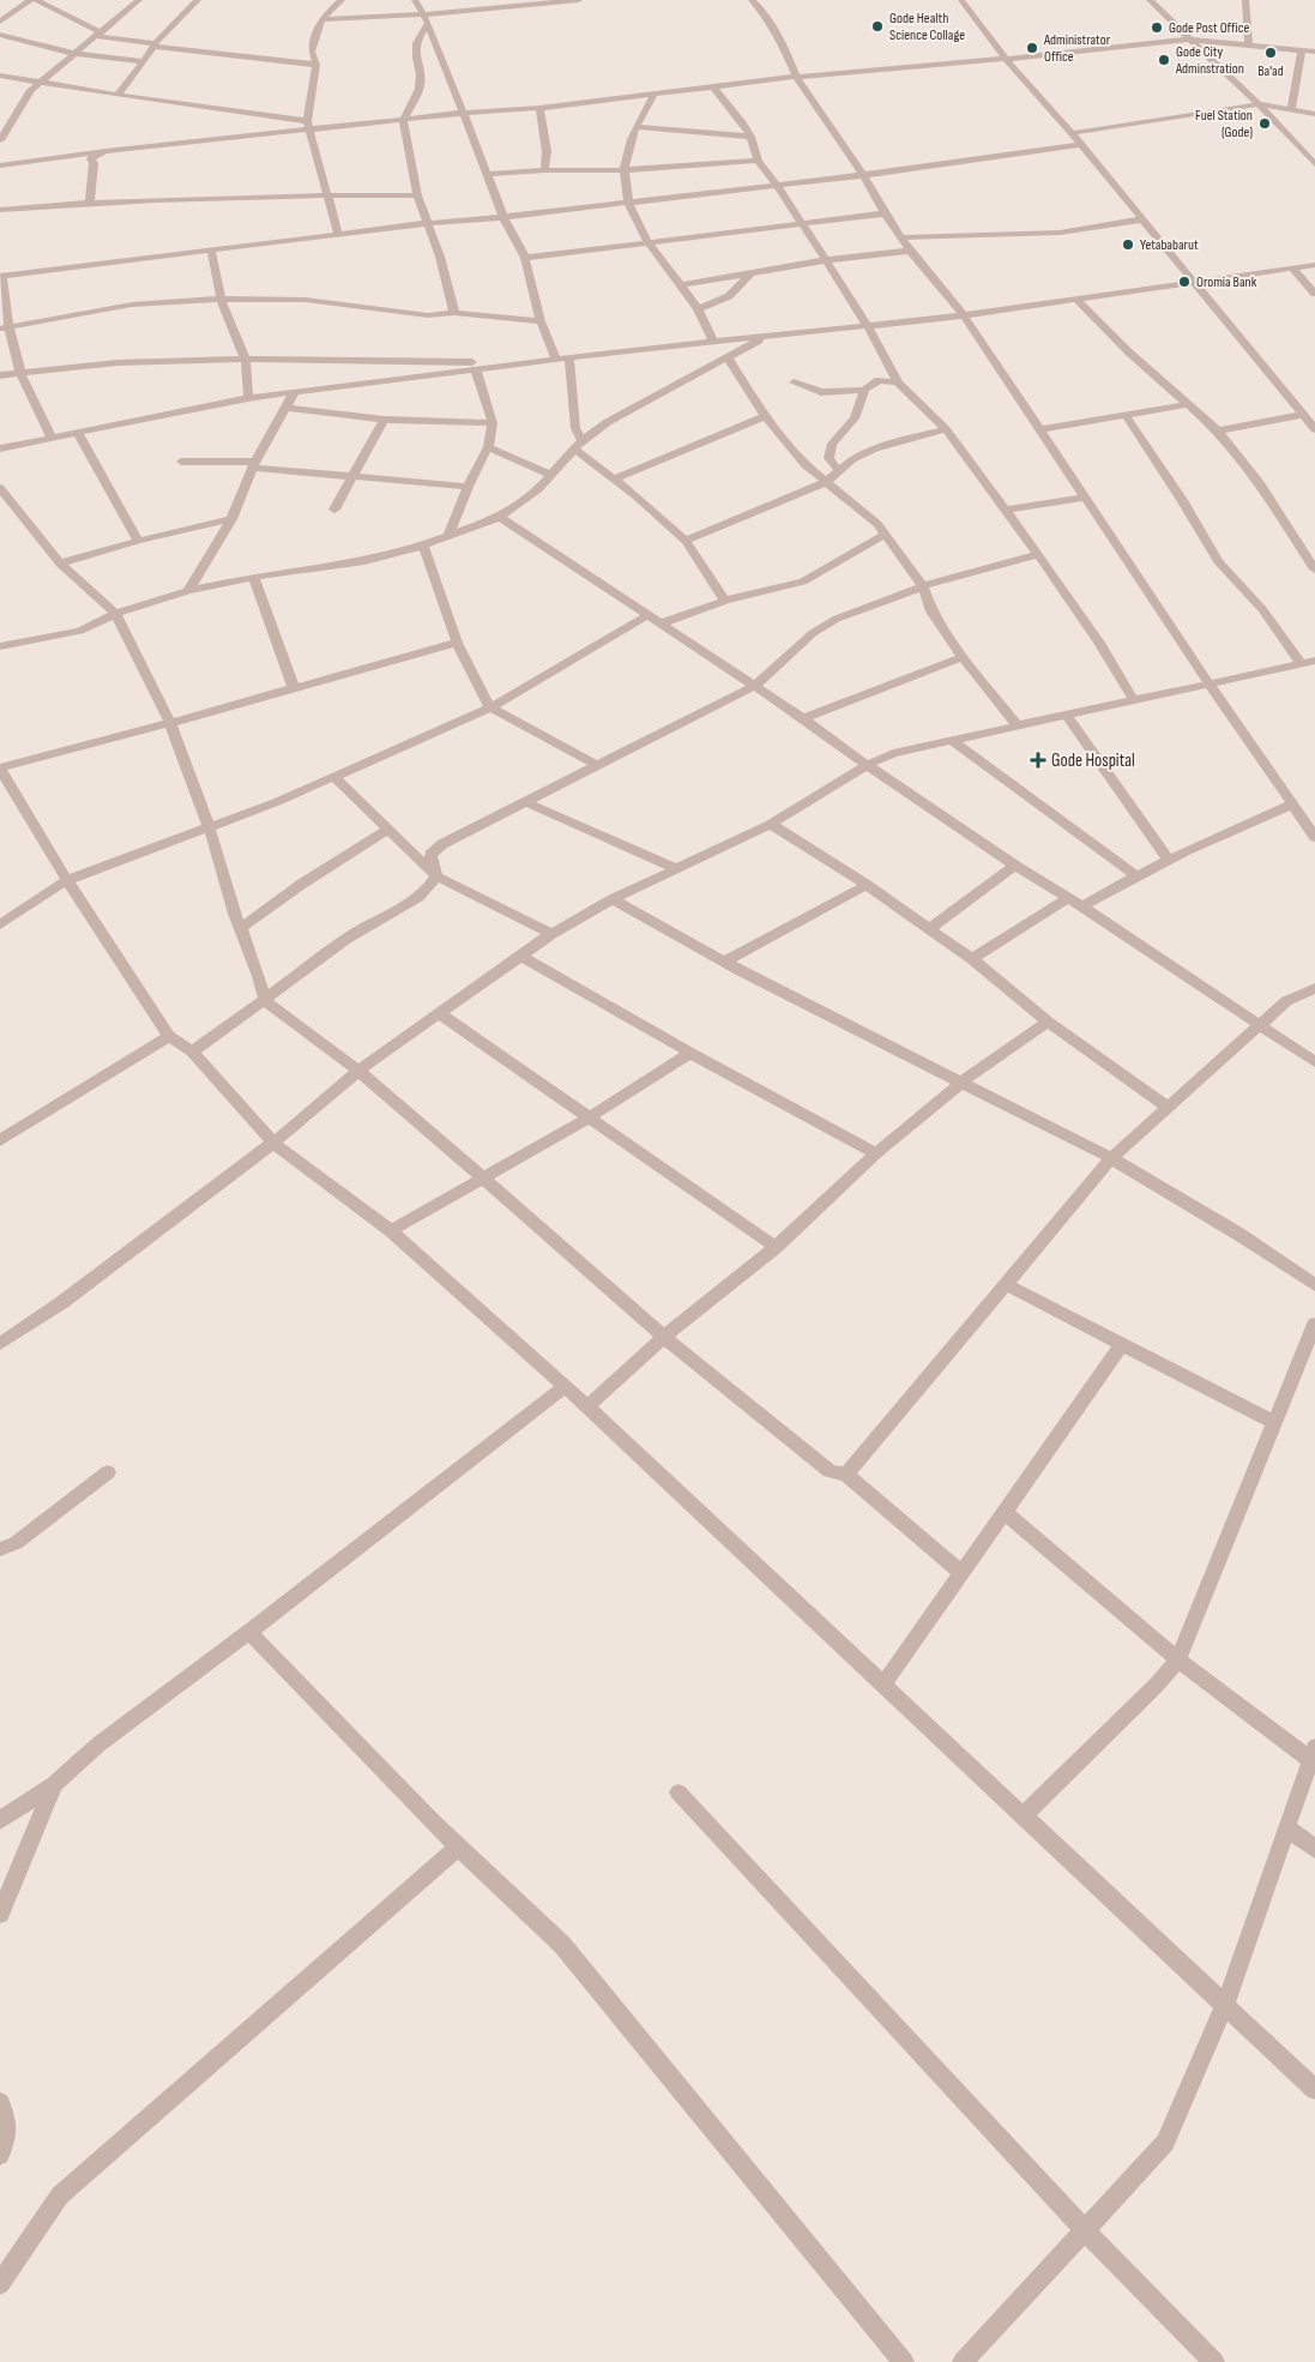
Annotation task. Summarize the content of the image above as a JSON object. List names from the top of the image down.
{
  "places": {
    "other": [
      "Gode Health Science Collage",
      "Gode Post Office",
      "Administrator Office",
      "Ba'ad",
      "Gode City Adminstration",
      "Fuel Station (Gode)",
      "Yetababarut",
      "Oromia Bank"
    ],
    "health": ["Gode Hospital"]
  }
}
